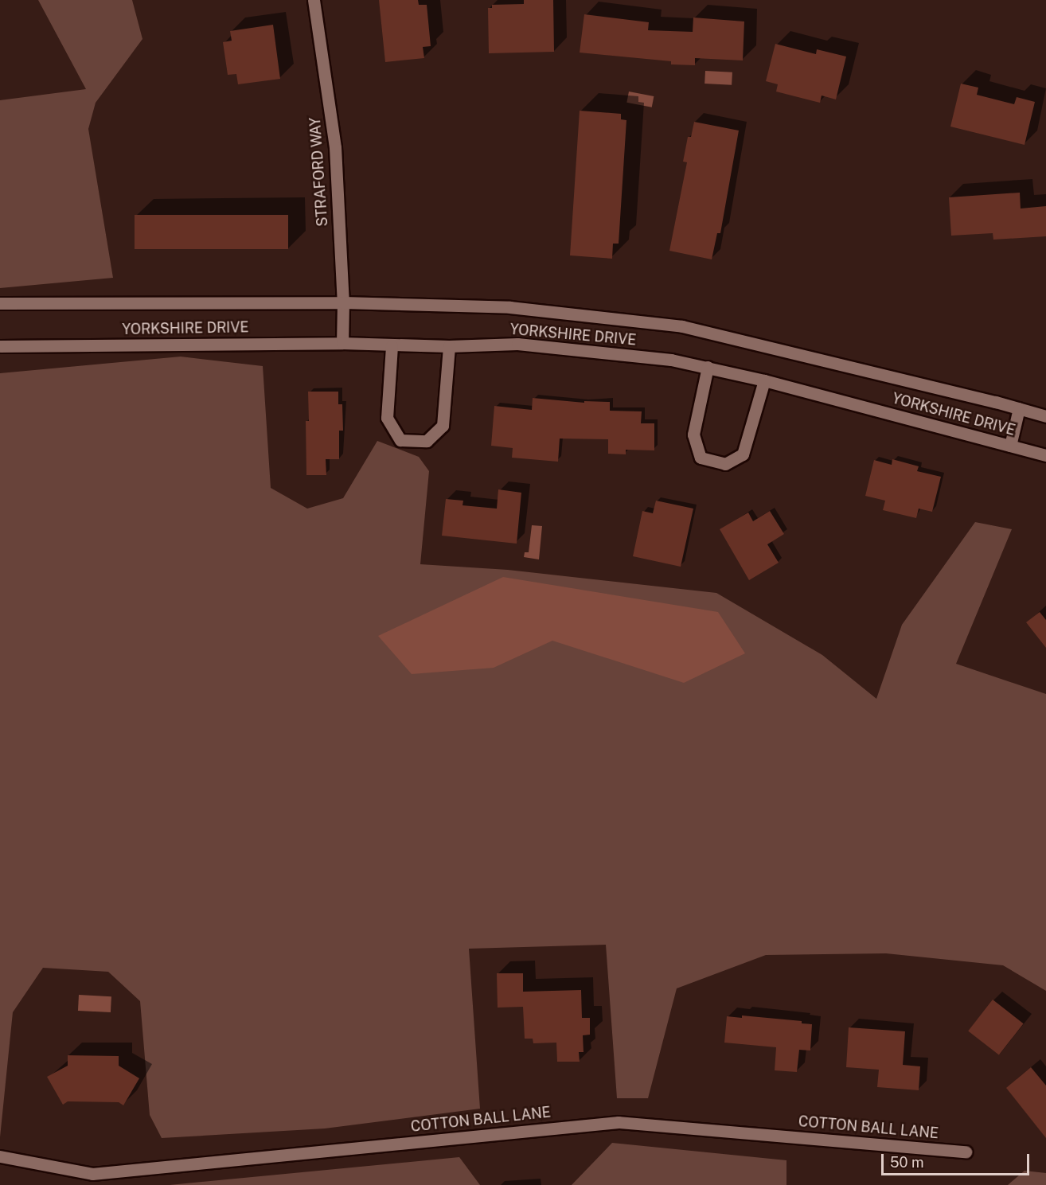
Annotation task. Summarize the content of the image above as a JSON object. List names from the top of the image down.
{
  "streets": {
    "street": ["STRAFORD WAY", "YORKSHIRE DRIVE", "COTTON BALL LANE"]
  },
  "crossings": [
    ["STRAFORD WAY", "YORKSHIRE DRIVE"]
  ],
  "scale_bar": "50 m"
}
